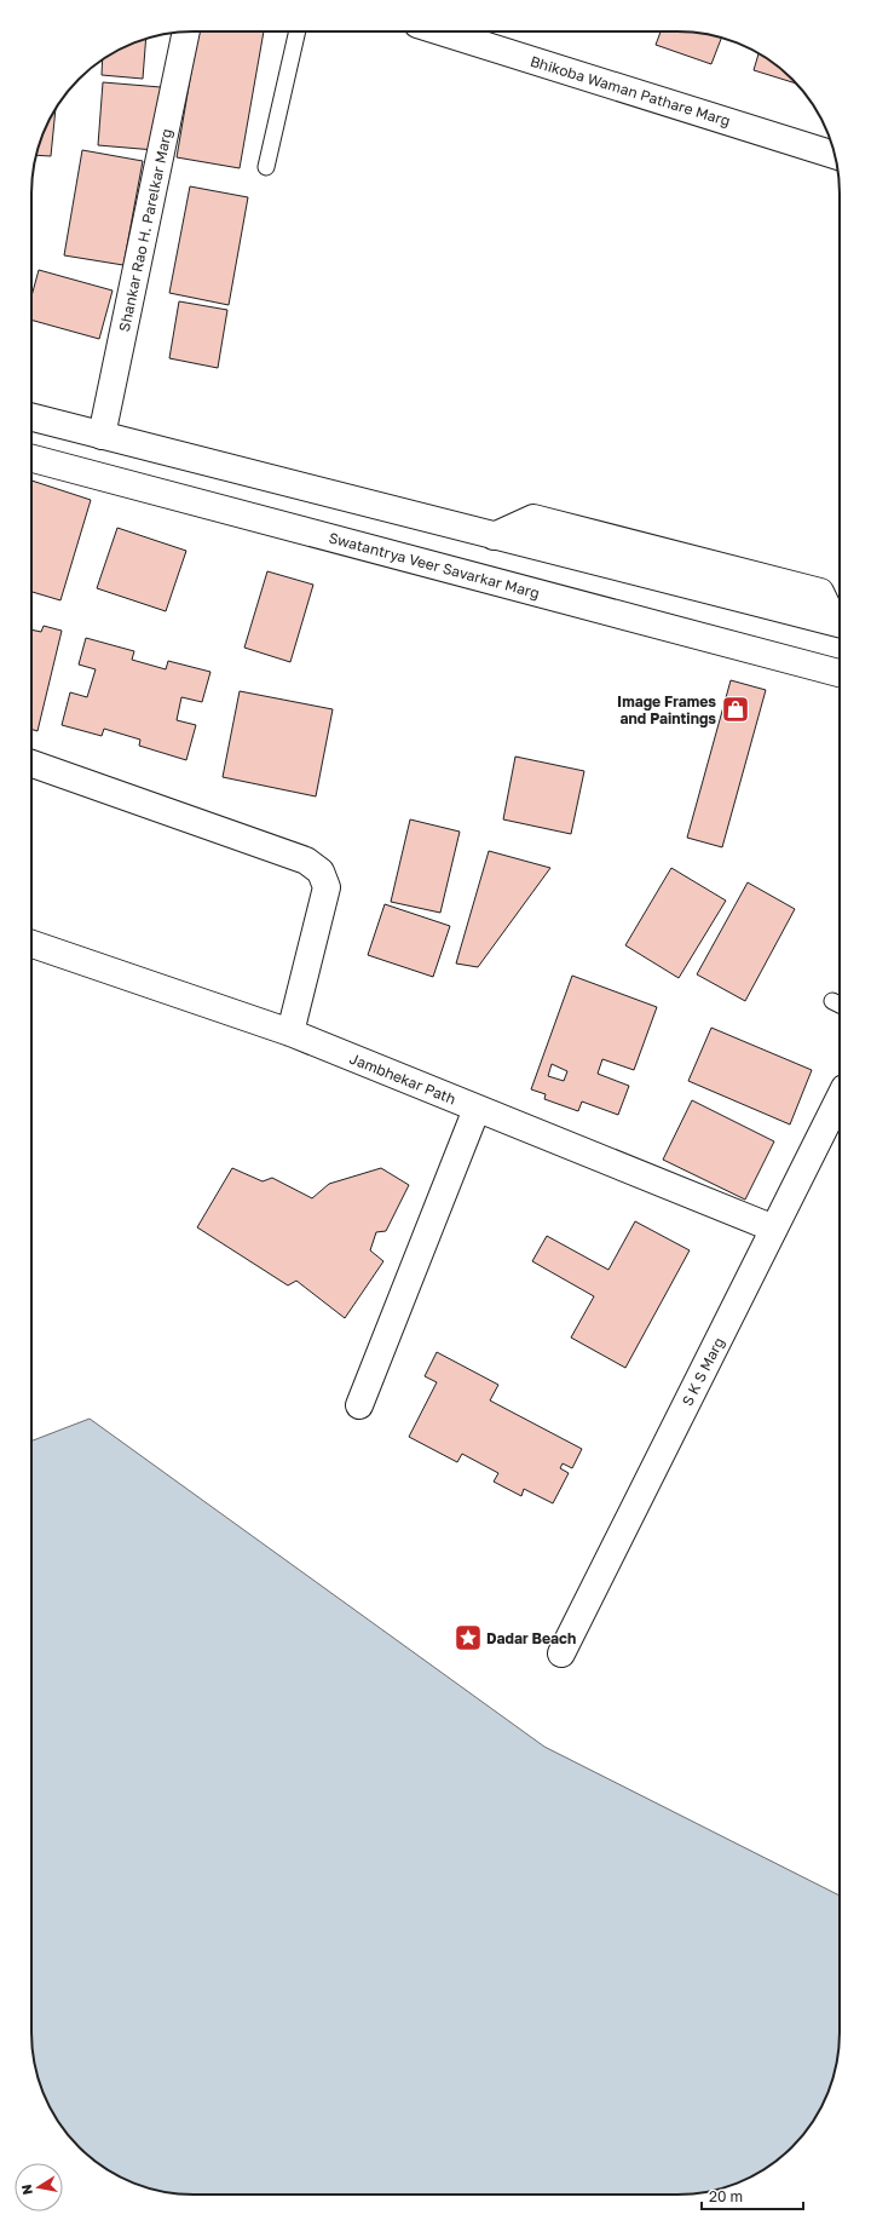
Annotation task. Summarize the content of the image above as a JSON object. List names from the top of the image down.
{
  "streets": {
    "street": [
      "Bhikoba Waman Pathare Marg",
      "Shankar Rao H. Parelkar Marg",
      "Swatantrya Veer Savarkar Marg",
      "Jambhekar Path",
      "S K S Marg"
    ]
  },
  "crossings": [
    ["Jambhekar Path", "S K S Marg"]
  ],
  "places": {
    "shop": ["Image Frames and Paintings"],
    "place": ["Dadar Beach"]
  },
  "scale_bar": "20 m",
  "north": "left"
}
